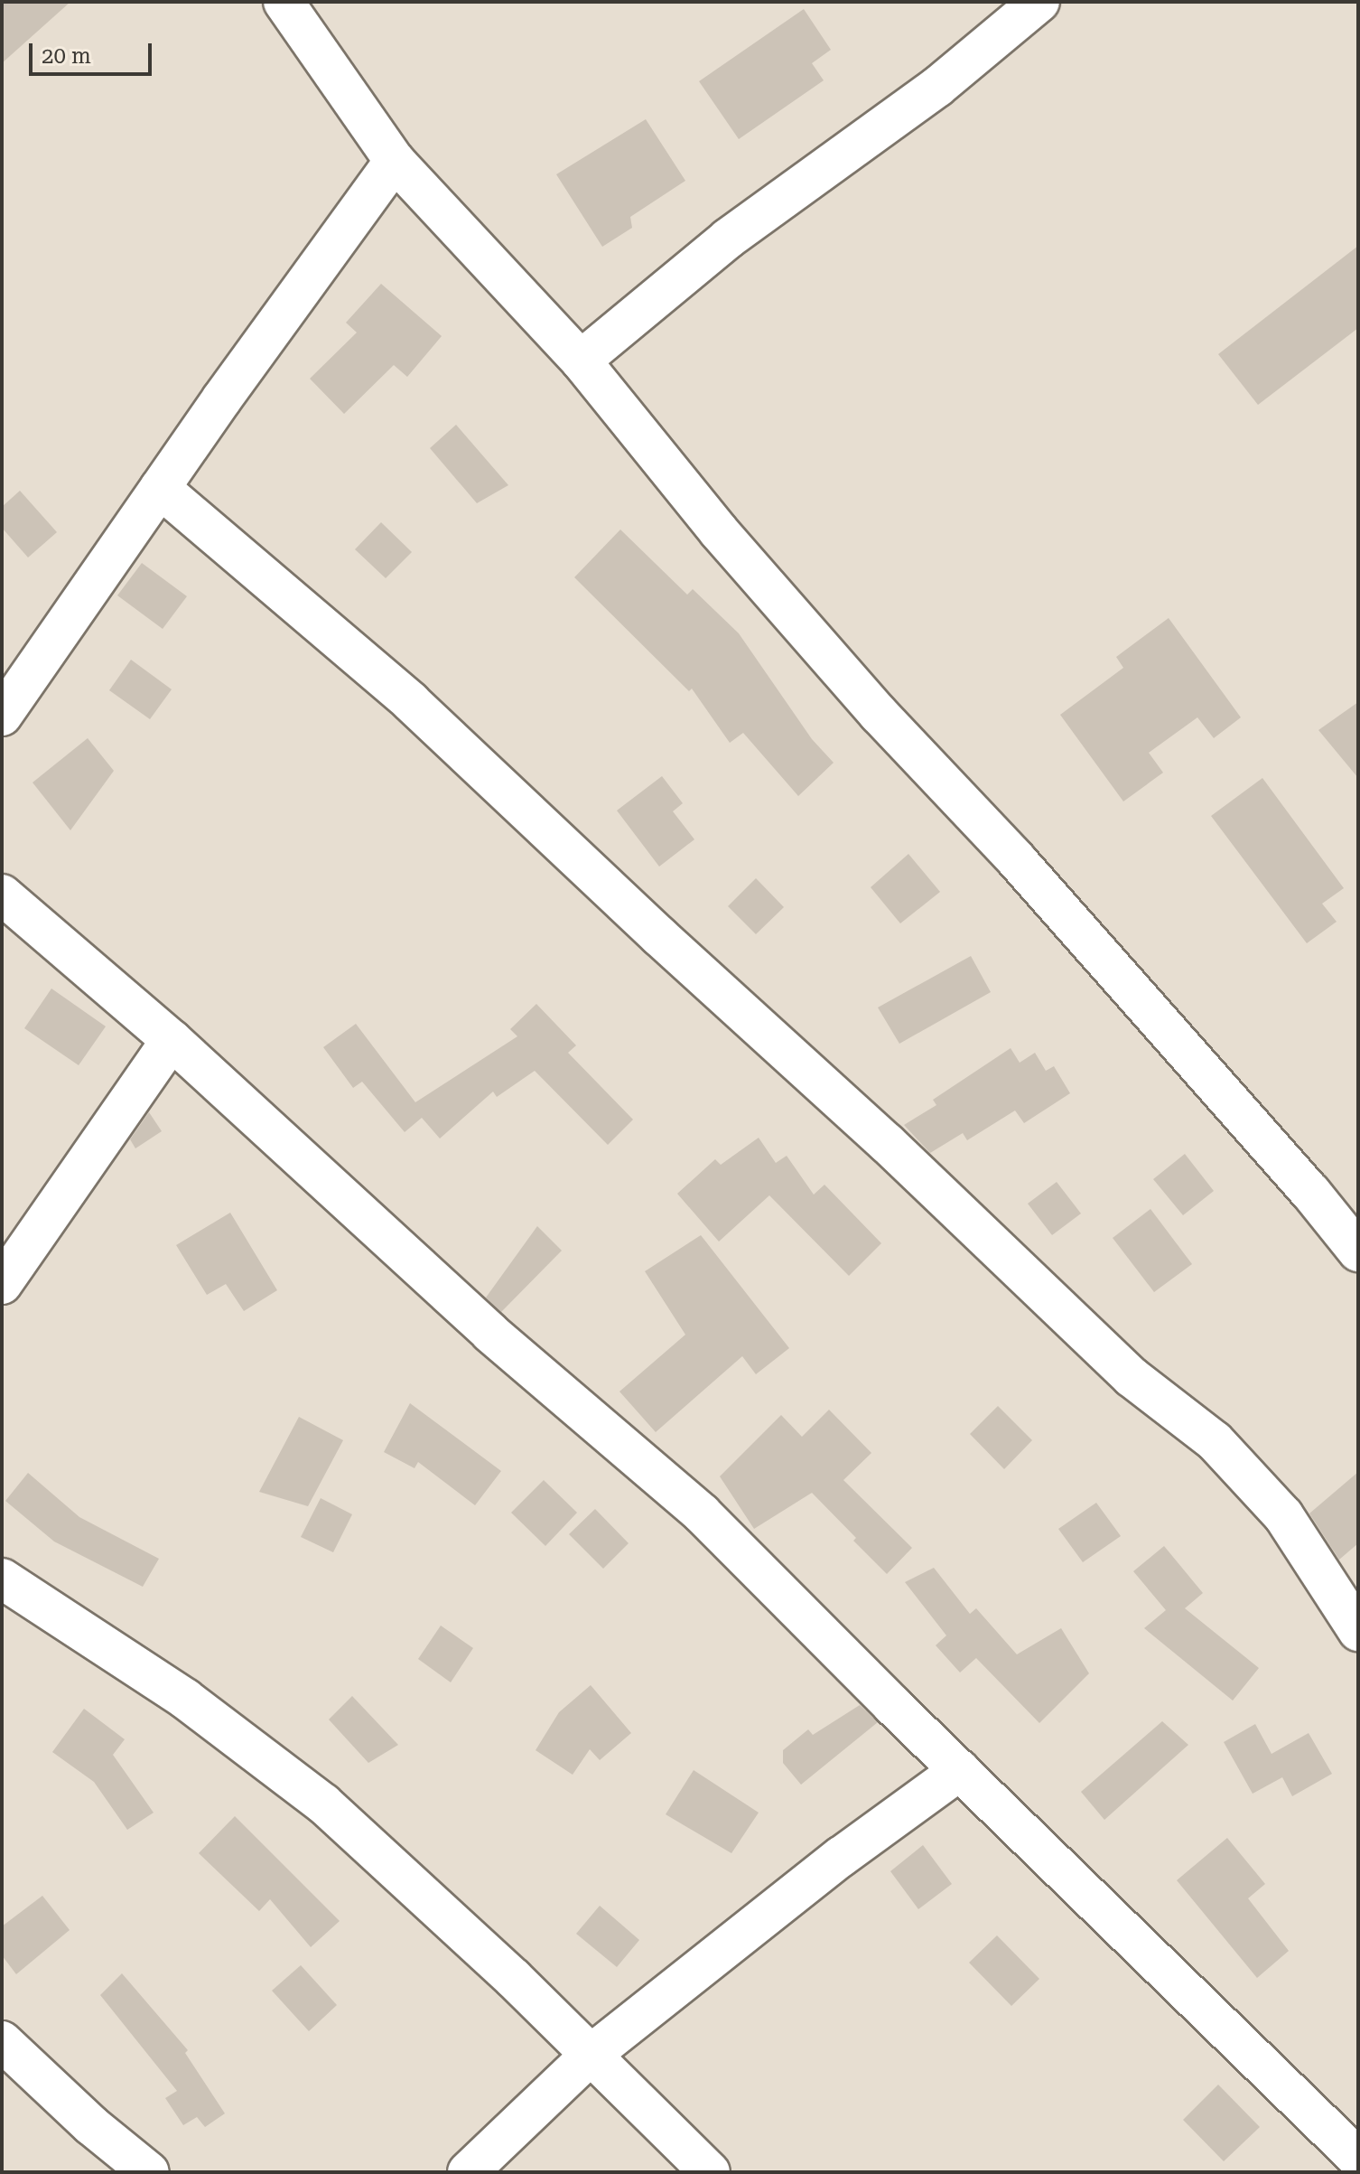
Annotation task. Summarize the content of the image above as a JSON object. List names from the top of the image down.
{
  "scale_bar": "20 m"
}
